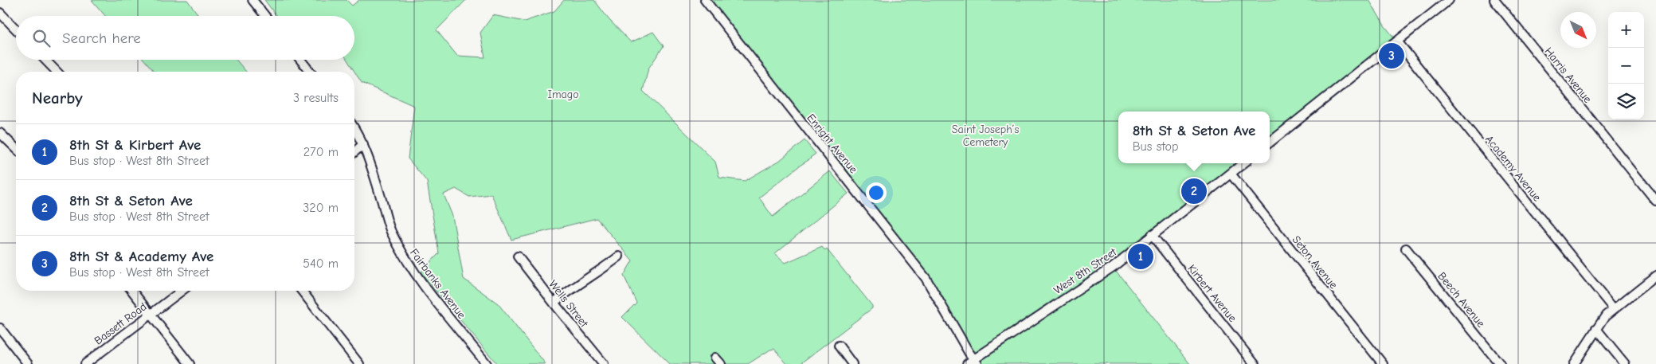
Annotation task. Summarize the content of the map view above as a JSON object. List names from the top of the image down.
{
  "streets": {
    "street": [
      "Harris Avenue",
      "Enright Avenue",
      "Academy Avenue",
      "Seton Avenue",
      "West 8th Street",
      "Fairbanks Avenue",
      "Kirbert Avenue",
      "Beech Avenue",
      "Wells Street",
      "Bassett Road"
    ]
  },
  "crossings": [
    ["Enright Avenue", "West 8th Street"],
    ["Seton Avenue", "West 8th Street"],
    ["West 8th Street", "Kirbert Avenue"]
  ],
  "parks": ["Imago", "Saint Joseph’s Cemetery"],
  "north": "bottom right",
  "page": {
    "map_buttons": ["+", "−"],
    "search": "Search here",
    "pins": ["3", "2", "1"],
    "heading": ["Nearby", "3 results"],
    "popup": ["8th St & Seton Ave", "Bus stop"],
    "list": [
      {
        "mark": "1",
        "name": "8th St & Kirbert Ave",
        "note": "Bus stop · West 8th Street",
        "value": "270 m"
      },
      {
        "mark": "2",
        "name": "8th St & Seton Ave",
        "note": "Bus stop · West 8th Street",
        "value": "320 m"
      },
      {
        "mark": "3",
        "name": "8th St & Academy Ave",
        "note": "Bus stop · West 8th Street",
        "value": "540 m"
      }
    ]
  }
}
